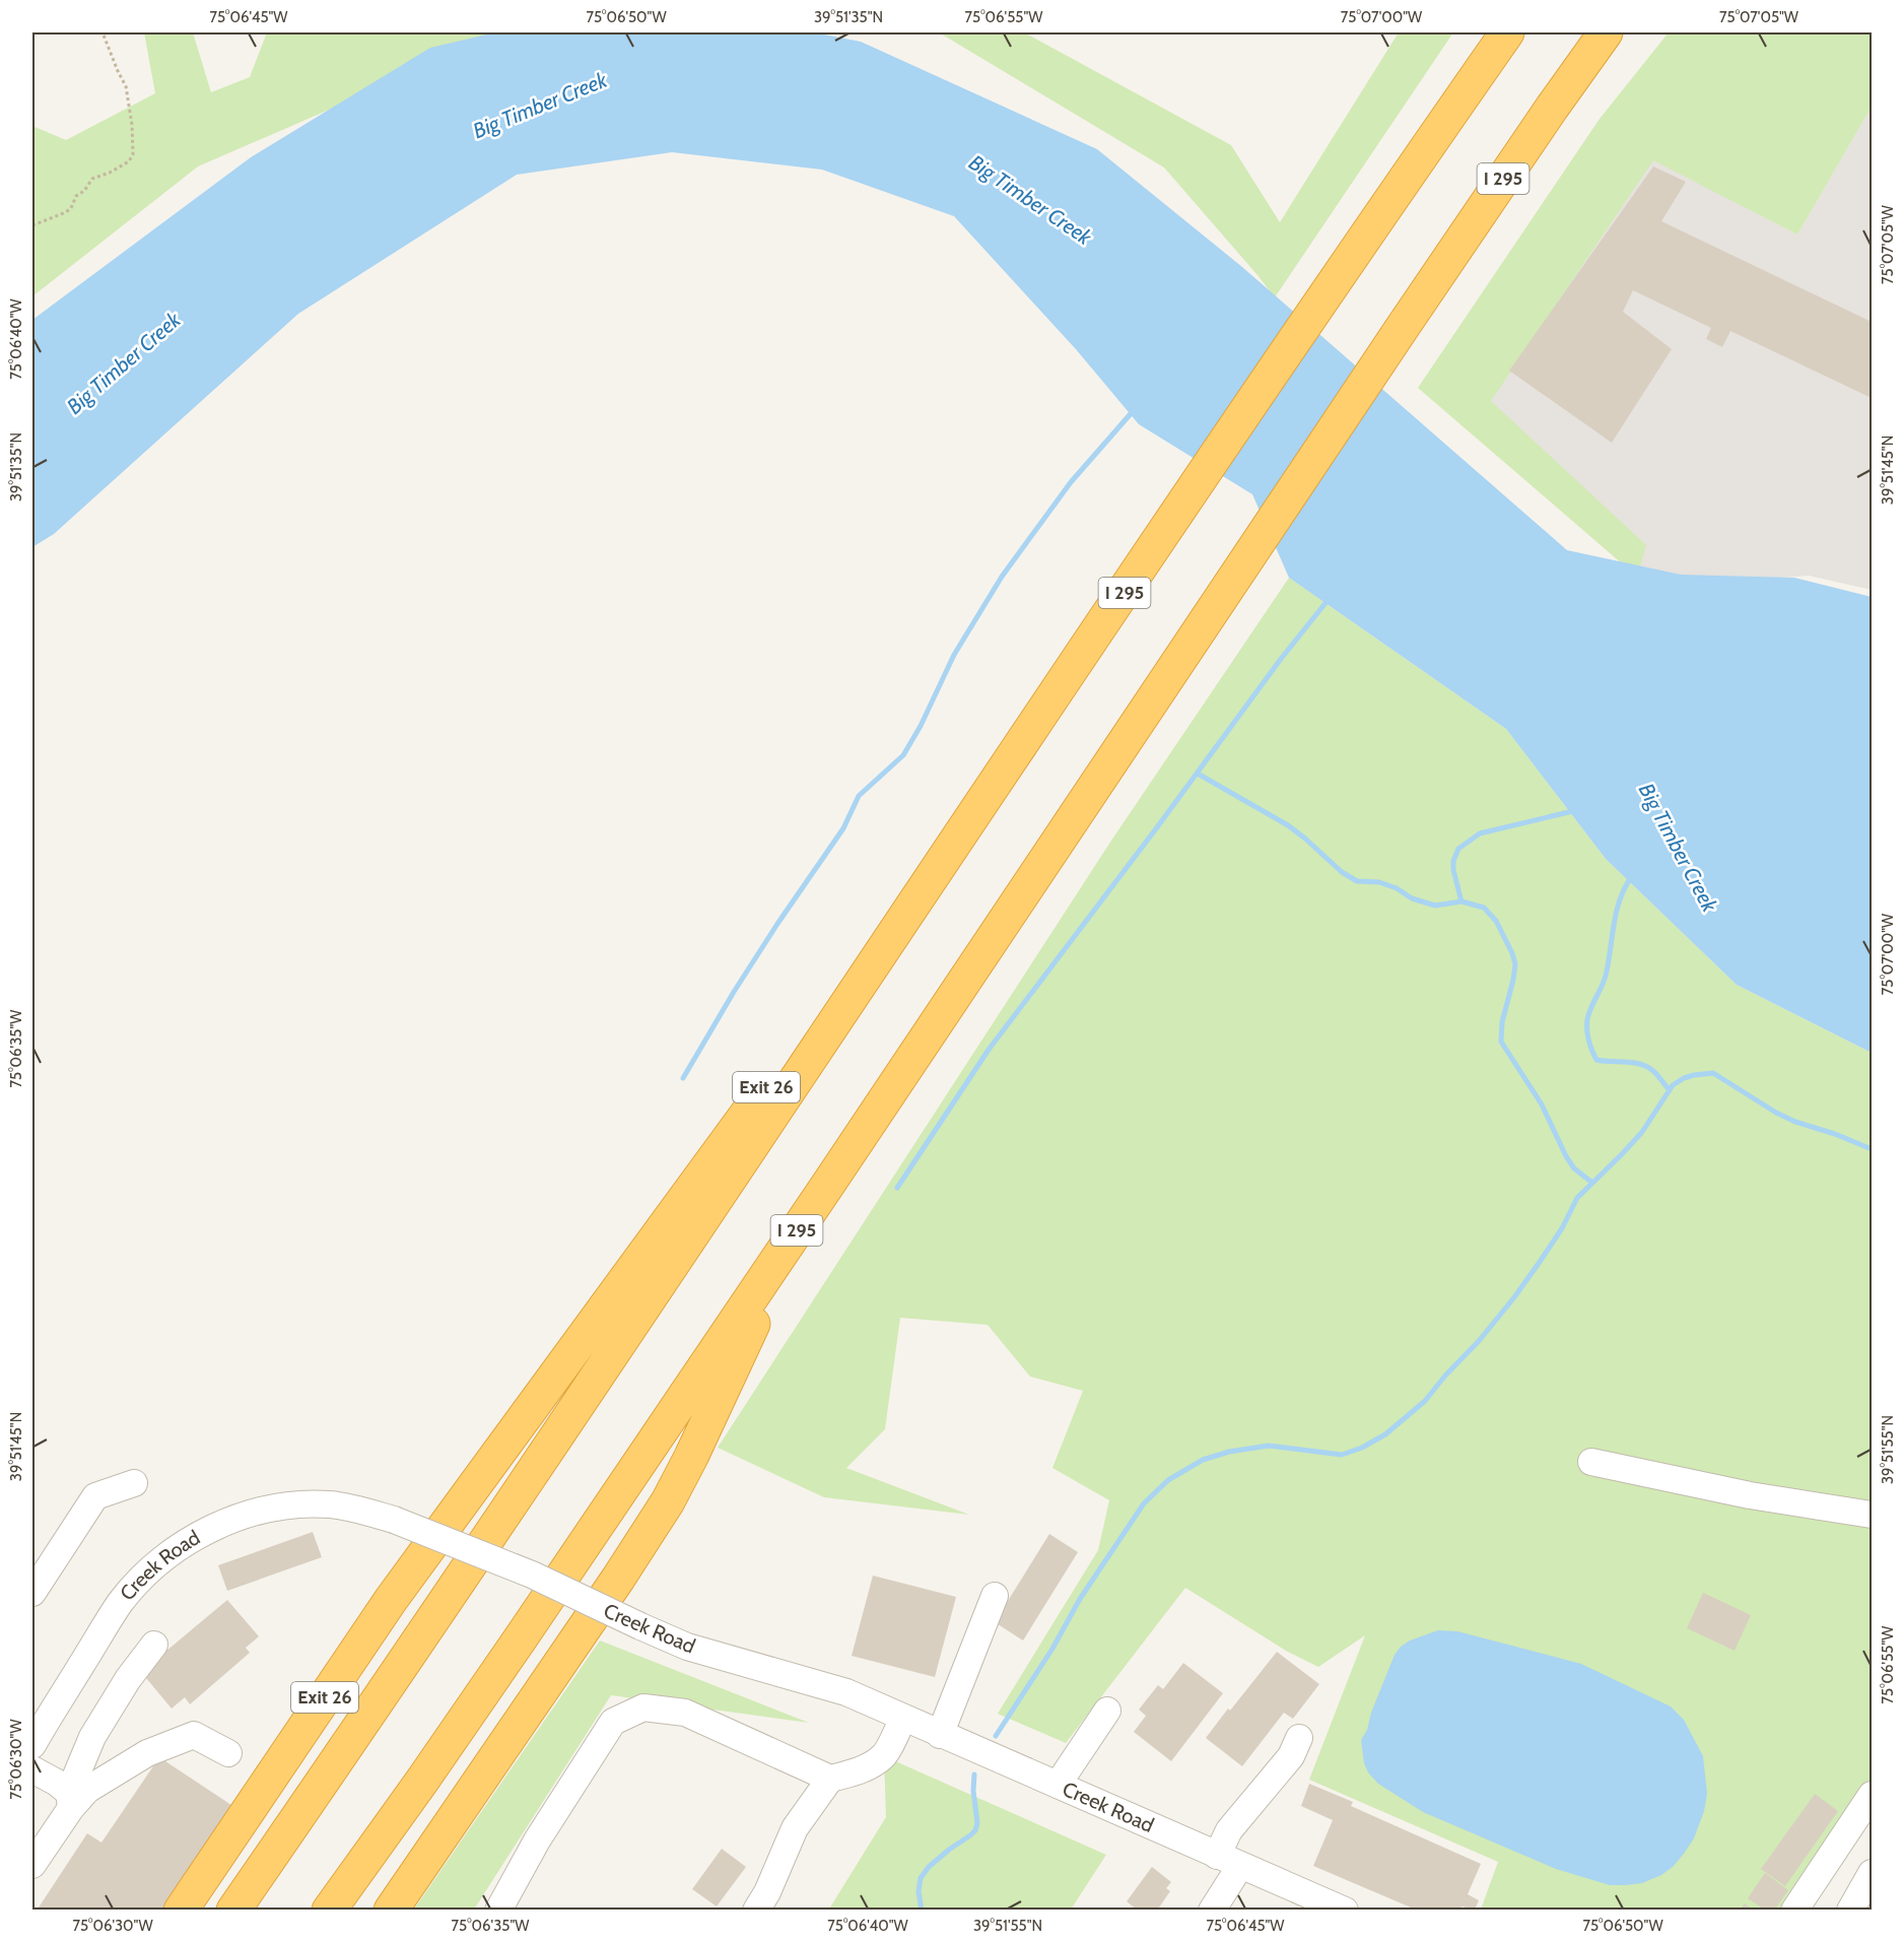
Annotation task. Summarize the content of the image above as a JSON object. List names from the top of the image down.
{
  "streets": {
    "highway": ["I 295", "Exit 26"],
    "street": ["Creek Road"]
  },
  "crossings": [
    ["I 295", "Exit 26"]
  ],
  "water": ["Big Timber Creek"],
  "coordinates": [
    "75°06'45\"W",
    "75°06'50\"W",
    "39°51'35\"N",
    "75°06'55\"W",
    "75°07'00\"W",
    "75°07'05\"W",
    "75°06'40\"W",
    "39°51'45\"N",
    "75°06'35\"W",
    "39°51'55\"N",
    "75°06'30\"W"
  ]
}
